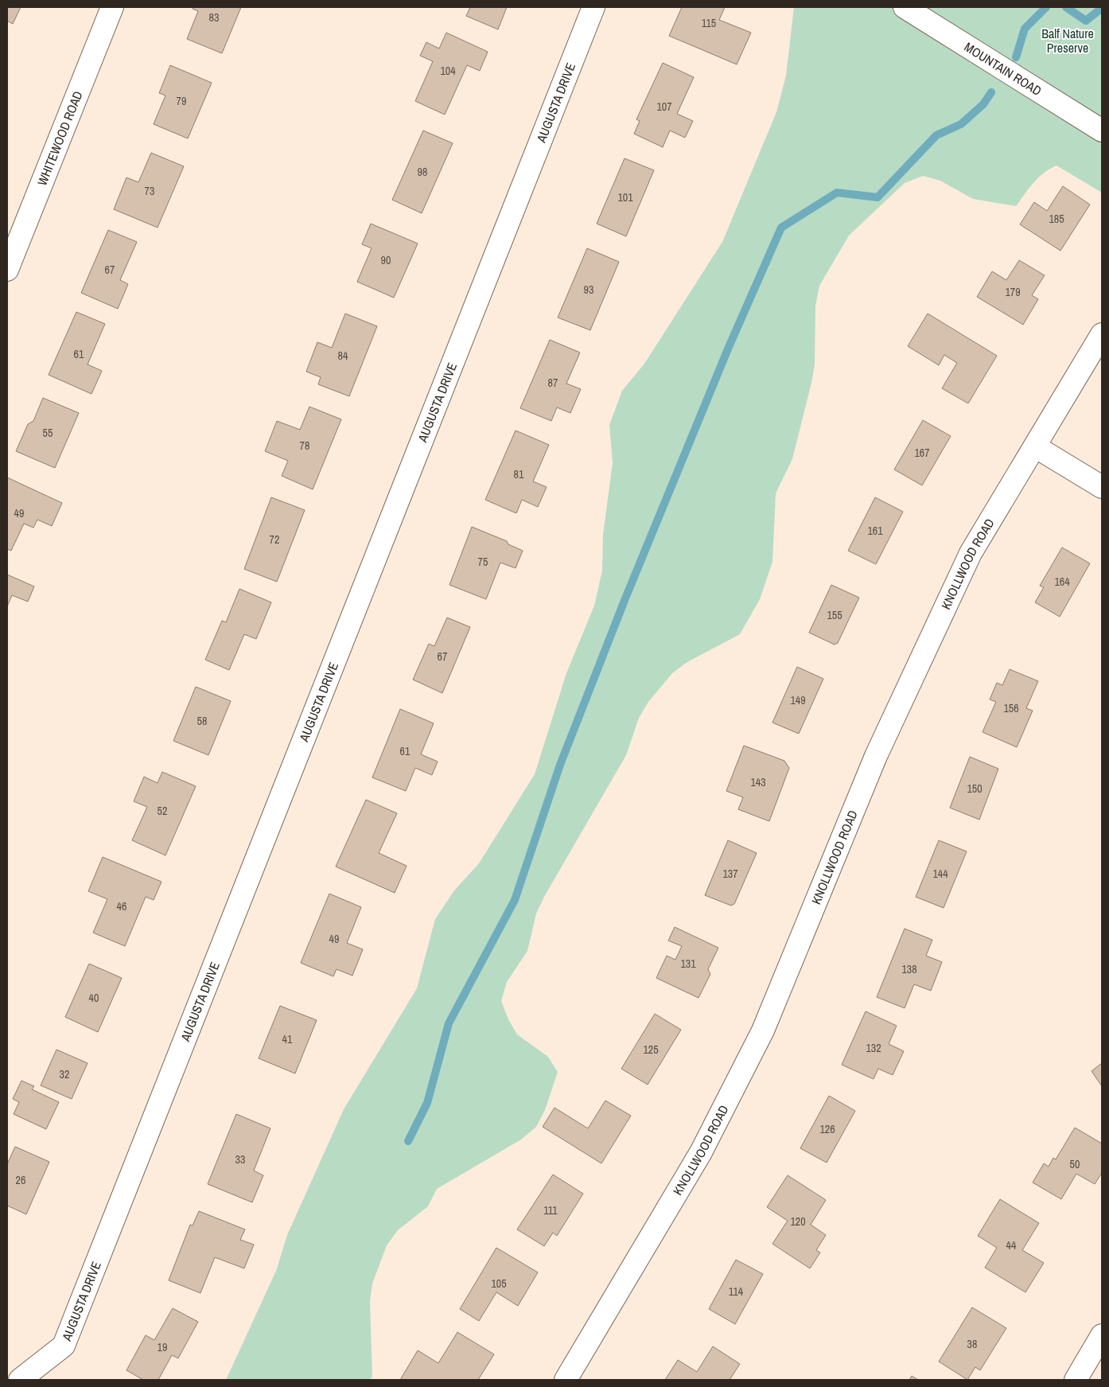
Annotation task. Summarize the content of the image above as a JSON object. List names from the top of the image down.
{
  "streets": {
    "street": [
      "MOUNTAIN ROAD",
      "AUGUSTA DRIVE",
      "WHITEWOOD ROAD",
      "KNOLLWOOD ROAD"
    ]
  },
  "parks": ["Balf Nature Preserve"],
  "house_numbers": [
    "83",
    "115",
    "104",
    "79",
    "107",
    "98",
    "73",
    "101",
    "185",
    "90",
    "67",
    "93",
    "179",
    "61",
    "84",
    "87",
    "55",
    "78",
    "167",
    "81",
    "49",
    "161",
    "72",
    "75",
    "164",
    "155",
    "67",
    "149",
    "156",
    "58",
    "61",
    "143",
    "150",
    "52",
    "137",
    "144",
    "46",
    "49",
    "131",
    "138",
    "40",
    "41",
    "132",
    "125",
    "32",
    "126",
    "33",
    "50",
    "26",
    "111",
    "120",
    "44",
    "105",
    "114",
    "38",
    "19"
  ]
}
